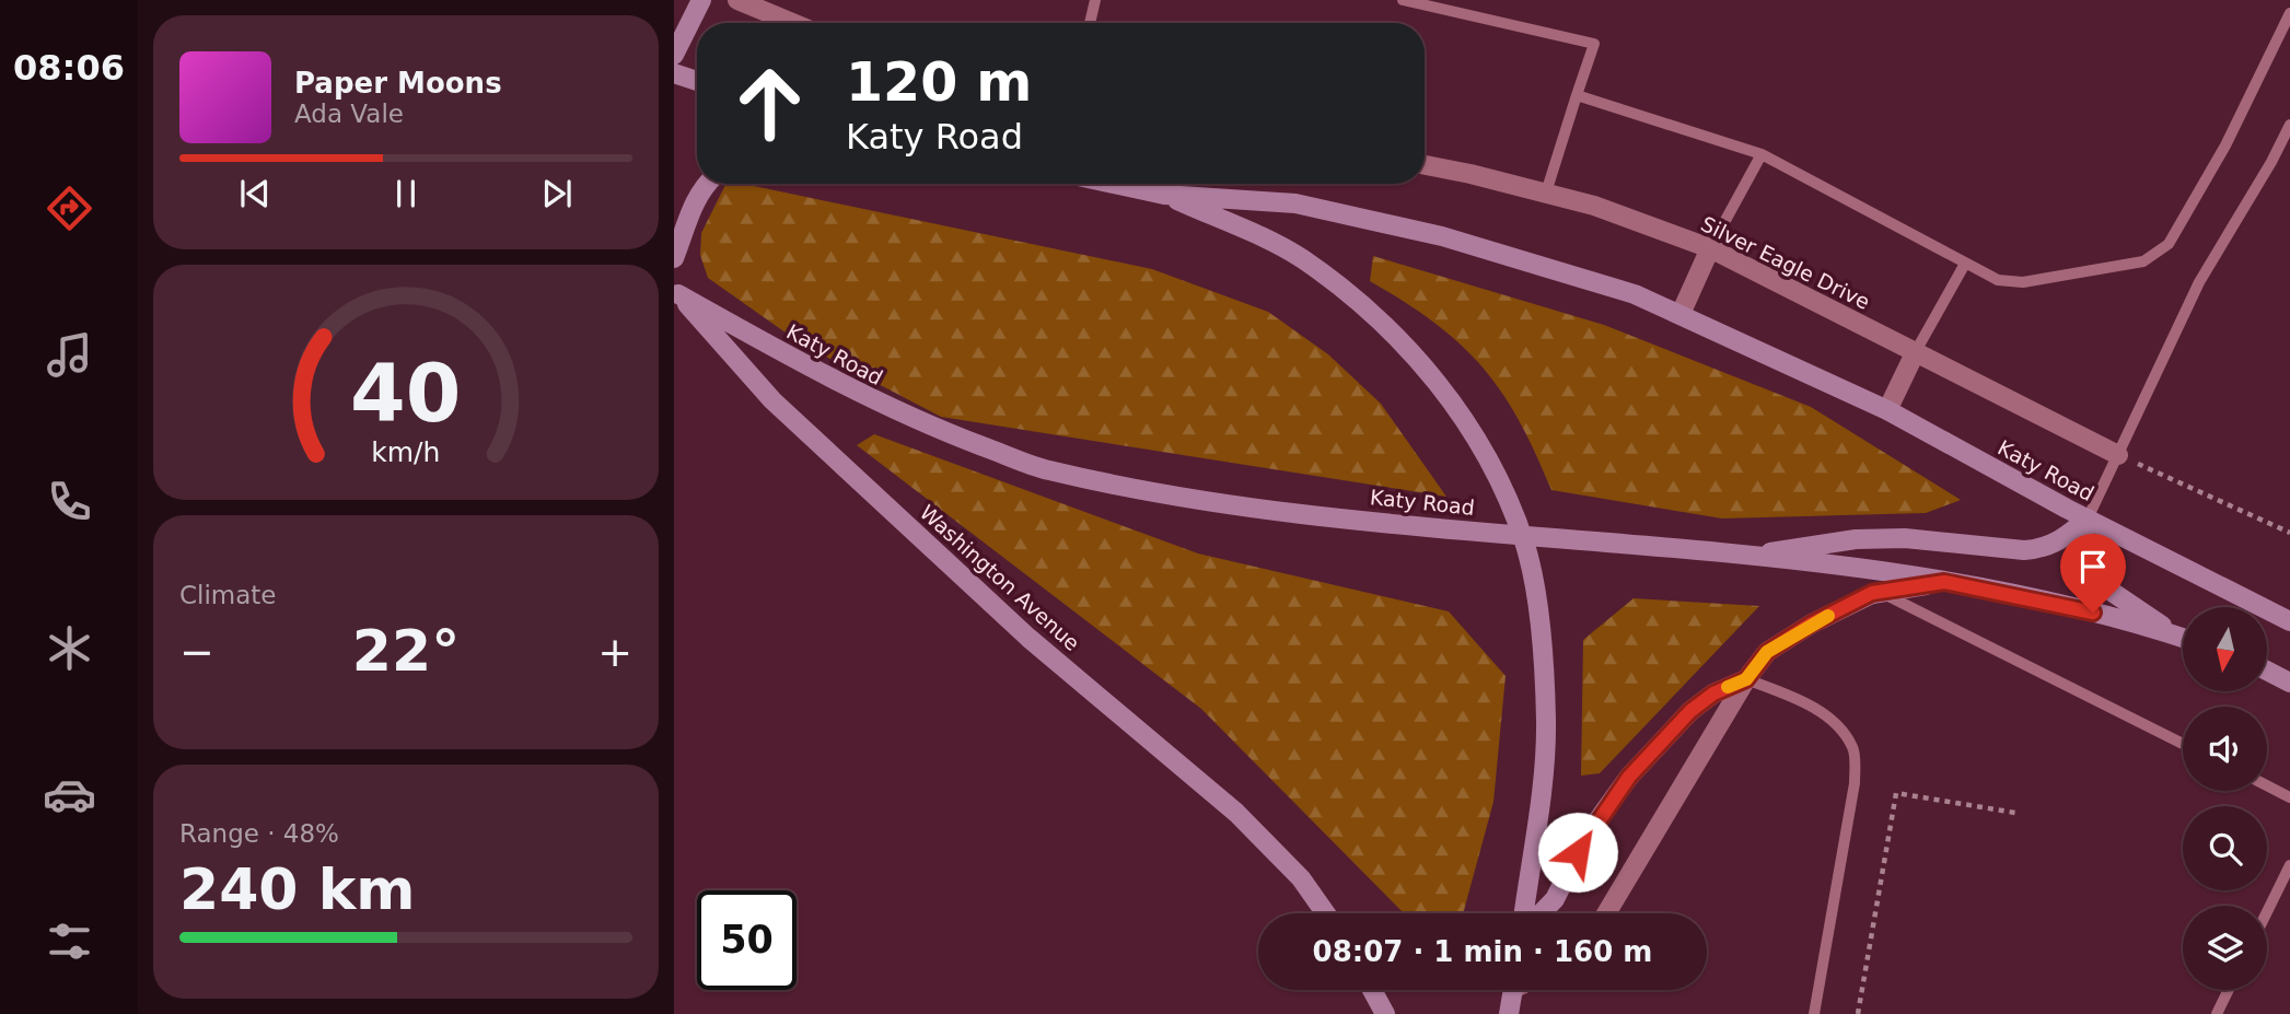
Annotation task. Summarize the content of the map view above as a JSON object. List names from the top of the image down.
{
  "streets": {
    "main road": ["Katy Road", "Washington Avenue"],
    "street": ["Silver Eagle Drive"]
  },
  "crossings": [
    ["Katy Road", "Washington Avenue"]
  ],
  "north": "bottom",
  "page": {
    "tabs": "08:06",
    "turn": ["120 m", "Katy Road"],
    "song": ["Paper Moons", "Ada Vale"],
    "tile": [
      "Climate",
      ["Range · 48%", "240 km"]
    ],
    "heat": ["−", "22°", "+"],
    "limit": "50",
    "trip": "08:07 · 1 min · 160 m",
    "gauge": ["40", "km/h"]
  }
}
